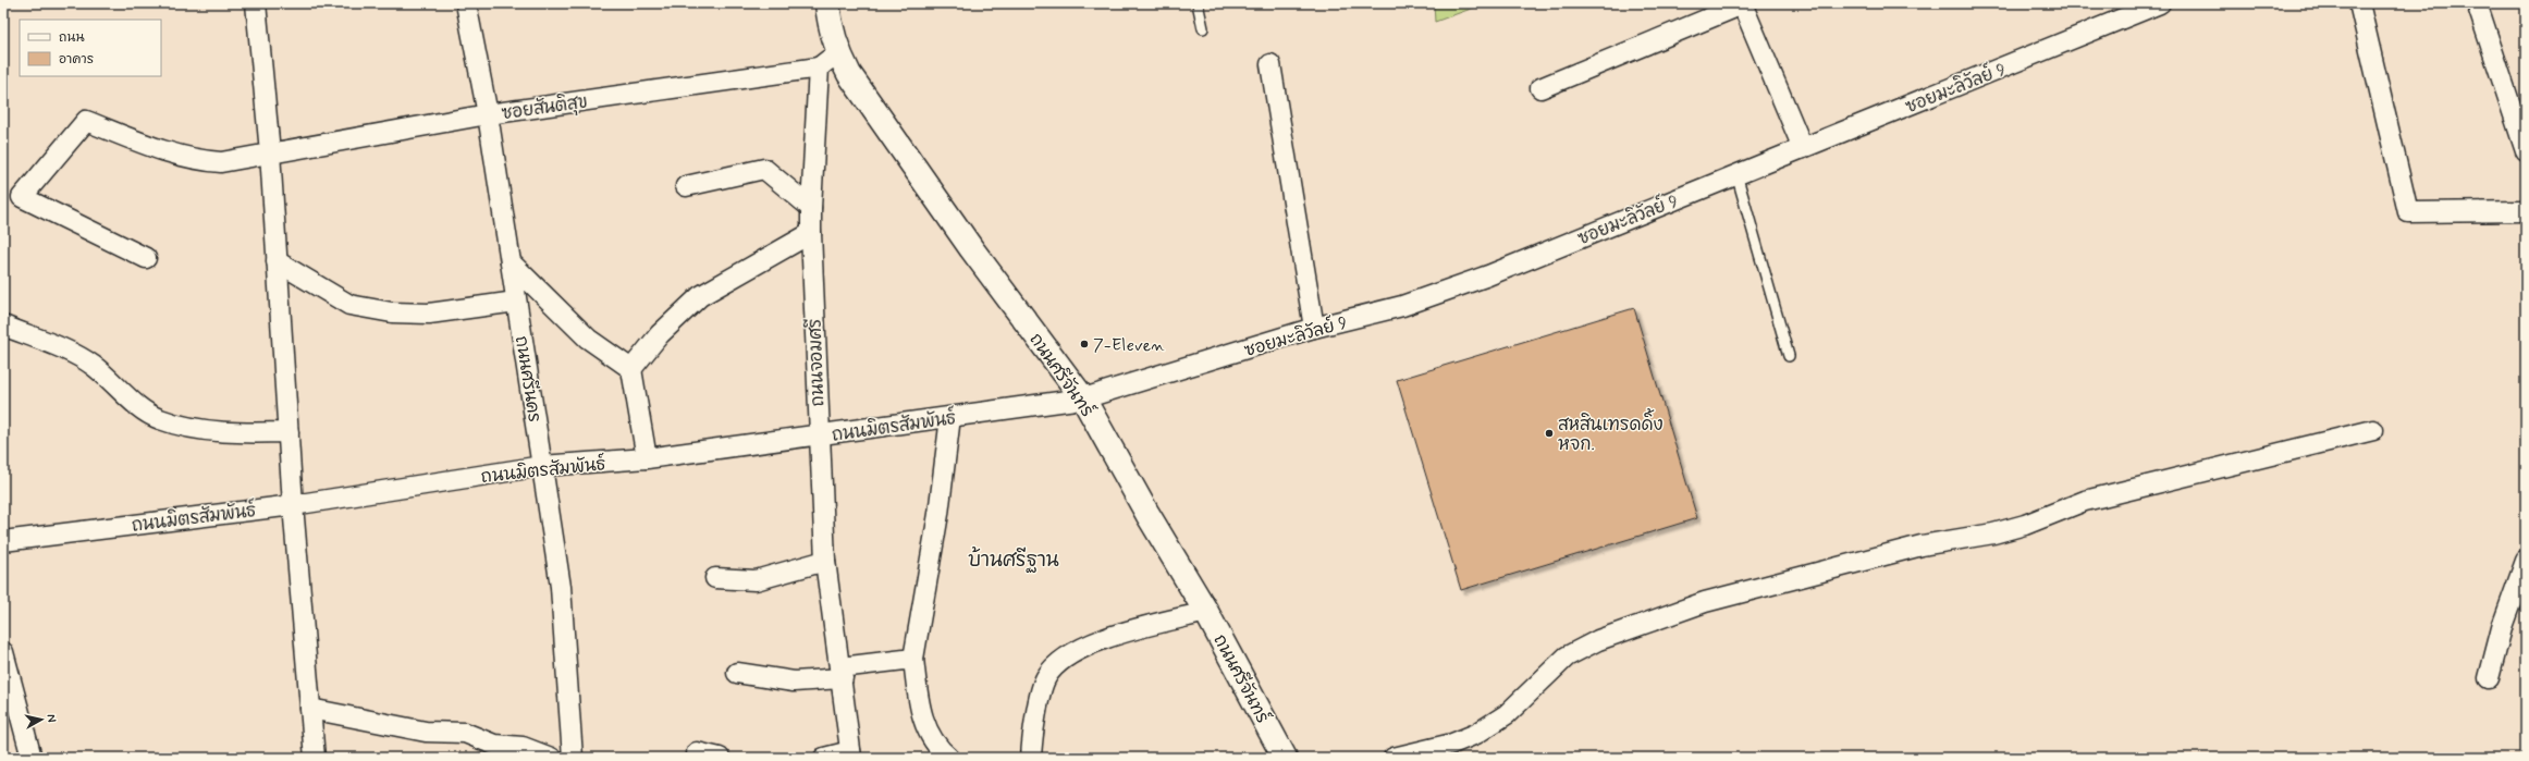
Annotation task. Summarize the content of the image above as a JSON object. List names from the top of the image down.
{
  "streets": {
    "main road": ["ถนนศรีจันทร์"],
    "street": [
      "ซอยมะลิวัลย์ 9",
      "ซอยสันติสุข",
      "ถนนจอมศรี",
      "ถนนศรีนคร",
      "ถนนมิตรสัมพันธ์"
    ]
  },
  "crossings": [
    ["ซอยมะลิวัลย์ 9", "ถนนศรีจันทร์"],
    ["ซอยมะลิวัลย์ 9", "ถนนมิตรสัมพันธ์"],
    ["ซอยสันติสุข", "ถนนจอมศรี"],
    ["ซอยสันติสุข", "ถนนศรีนคร"],
    ["ถนนจอมศรี", "ถนนมิตรสัมพันธ์"],
    ["ถนนศรีจันทร์", "ถนนมิตรสัมพันธ์"],
    ["ถนนศรีนคร", "ถนนมิตรสัมพันธ์"]
  ],
  "districts": ["บ้านศรีฐาน"],
  "places": ["7-Eleven", "สหสินเทรดดิ้ง หจก."],
  "legend": ["ถนน", "อาคาร"],
  "north": "right"
}
